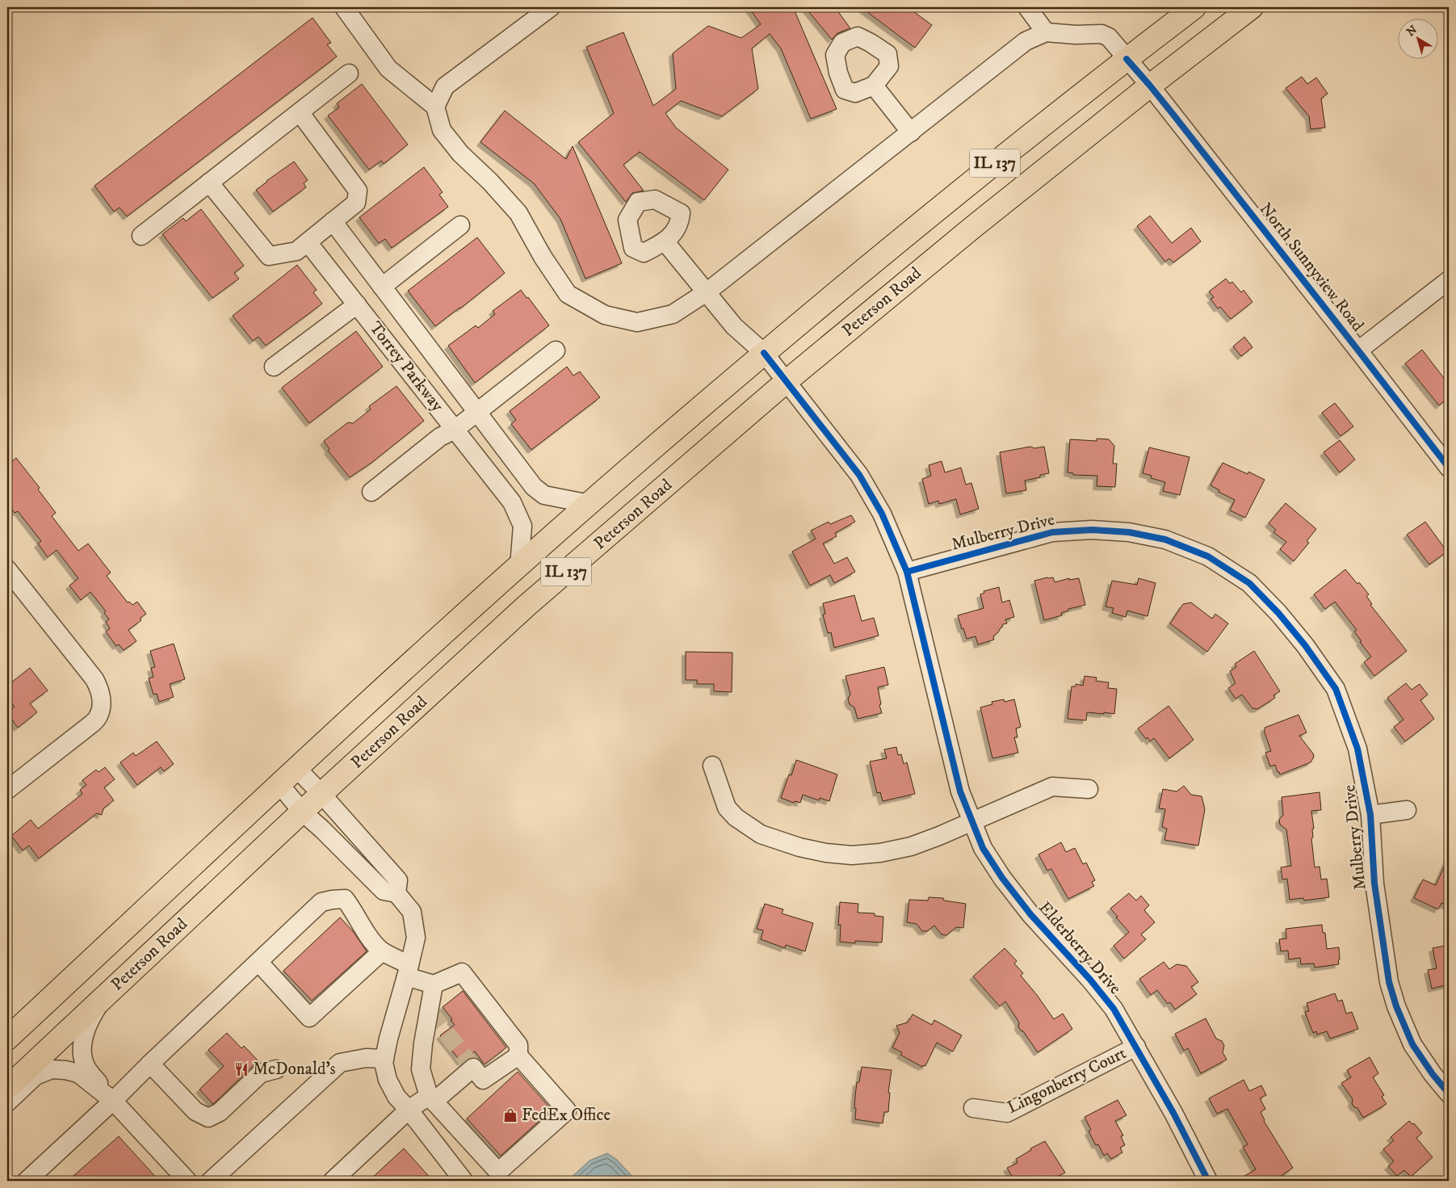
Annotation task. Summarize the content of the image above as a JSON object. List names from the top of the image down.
{
  "streets": {
    "main road": ["IL 137", "Peterson Road"],
    "street": [
      "North Sunnyview Road",
      "Torrey Parkway",
      "Mulberry Drive",
      "Elderberry Drive",
      "Lingonberry Court"
    ]
  },
  "crossings": [
    ["North Sunnyview Road", "Peterson Road"],
    ["Peterson Road", "Torrey Parkway"],
    ["Elderberry Drive", "Lingonberry Court"]
  ],
  "places": {
    "restaurant": ["McDonald's"],
    "shop": ["FedEx Office"]
  },
  "north": "top left"
}
